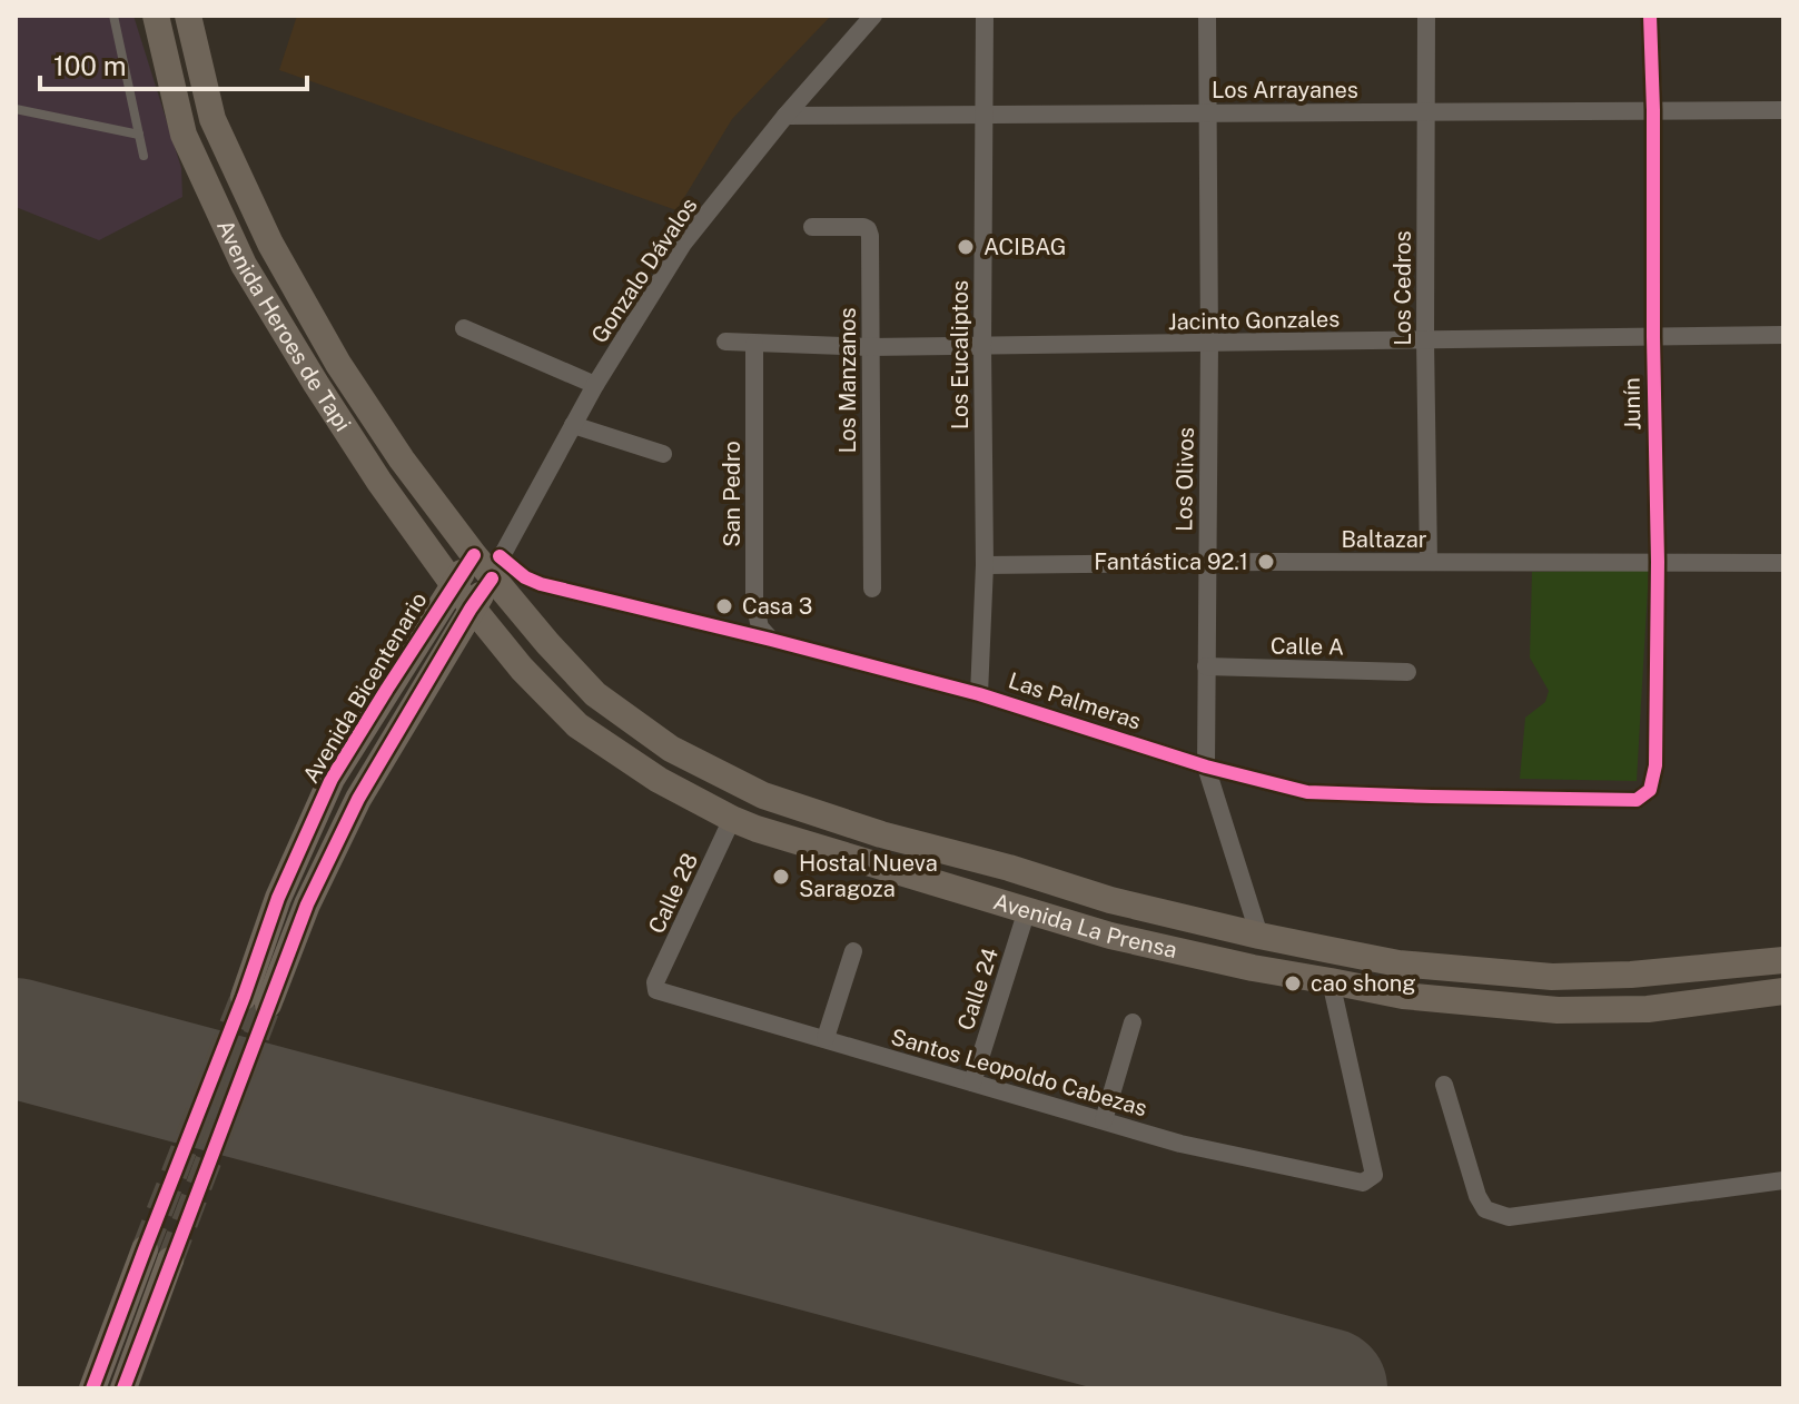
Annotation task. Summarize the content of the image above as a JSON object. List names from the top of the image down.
{
  "streets": {
    "main road": ["Avenida Heroes de Tapi", "Avenida Bicentenario", "Avenida La Prensa"],
    "street": [
      "Los Arrayanes",
      "Gonzalo Dávalos",
      "Los Cedros",
      "Jacinto Gonzales",
      "Los Eucaliptos",
      "Los Manzanos",
      "Junín",
      "Los Olivos",
      "San Pedro",
      "Baltazar",
      "Calle A",
      "Las Palmeras",
      "Calle 28",
      "Calle 24",
      "Santos Leopoldo Cabezas"
    ]
  },
  "crossings": [
    ["Los Arrayanes", "Gonzalo Dávalos"],
    ["Los Arrayanes", "Los Cedros"],
    ["Los Arrayanes", "Los Eucaliptos"],
    ["Los Arrayanes", "Junín"],
    ["Los Arrayanes", "Los Olivos"],
    ["Gonzalo Dávalos", "Avenida Heroes de Tapi"],
    ["Gonzalo Dávalos", "Avenida Bicentenario"],
    ["Gonzalo Dávalos", "Las Palmeras"],
    ["Gonzalo Dávalos", "Avenida La Prensa"],
    ["Los Cedros", "Jacinto Gonzales"],
    ["Los Cedros", "Baltazar"],
    ["Jacinto Gonzales", "Los Eucaliptos"],
    ["Jacinto Gonzales", "Los Manzanos"],
    ["Jacinto Gonzales", "Junín"],
    ["Jacinto Gonzales", "Los Olivos"],
    ["Jacinto Gonzales", "San Pedro"],
    ["Avenida Heroes de Tapi", "Avenida Bicentenario"],
    ["Avenida Heroes de Tapi", "Las Palmeras"],
    ["Avenida Heroes de Tapi", "Avenida La Prensa"],
    ["Los Eucaliptos", "Baltazar"],
    ["Los Eucaliptos", "Las Palmeras"],
    ["Junín", "Baltazar"],
    ["Junín", "Las Palmeras"],
    ["Los Olivos", "Baltazar"],
    ["Los Olivos", "Calle A"],
    ["Los Olivos", "Las Palmeras"],
    ["Los Olivos", "Avenida La Prensa"],
    ["San Pedro", "Las Palmeras"],
    ["Avenida Bicentenario", "Las Palmeras"],
    ["Avenida Bicentenario", "Avenida La Prensa"],
    ["Las Palmeras", "Avenida La Prensa"],
    ["Calle 28", "Avenida La Prensa"],
    ["Calle 28", "Santos Leopoldo Cabezas"],
    ["Avenida La Prensa", "Calle 24"],
    ["Avenida La Prensa", "Santos Leopoldo Cabezas"],
    ["Calle 24", "Santos Leopoldo Cabezas"]
  ],
  "places": [
    "ACIBAG",
    "Fantástica 92.1",
    "Casa 3",
    "Hostal Nueva Saragoza",
    "cao shong"
  ],
  "scale_bar": "100 m"
}
